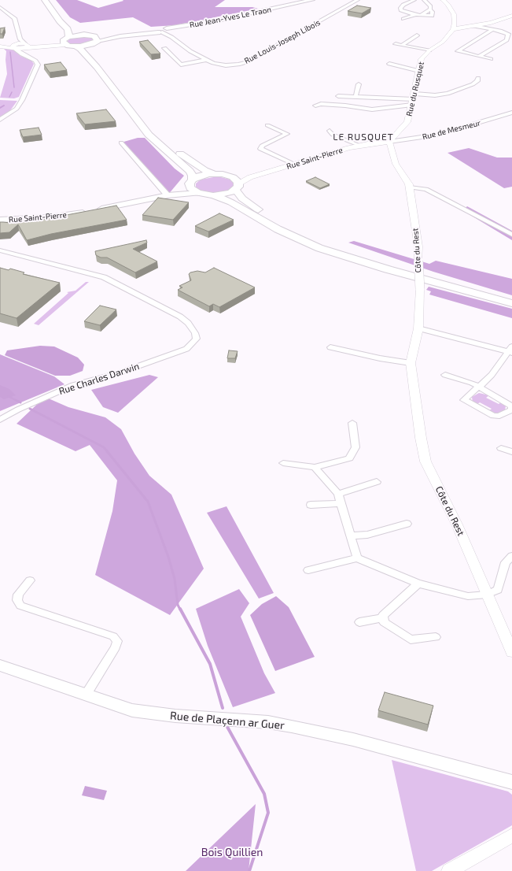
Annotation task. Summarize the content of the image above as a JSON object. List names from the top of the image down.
{
  "streets": {
    "main road": ["Rue Jean-Yves Le Traon", "Rue Saint-Pierre", "Rue de Plaçenn ar Guer"],
    "street": [
      "Rue Louis-Joseph Libois",
      "Rue du Rusquet",
      "Rue de Mesmeur",
      "Côte du Rest",
      "Rue Charles Darwin"
    ]
  },
  "crossings": [
    ["Rue Jean-Yves Le Traon", "Rue Louis-Joseph Libois"],
    ["Rue du Rusquet", "Rue de Mesmeur"],
    ["Rue du Rusquet", "Rue Saint-Pierre"],
    ["Rue du Rusquet", "Côte du Rest"],
    ["Rue de Mesmeur", "Rue Saint-Pierre"],
    ["Rue de Mesmeur", "Côte du Rest"],
    ["Rue Saint-Pierre", "Côte du Rest"]
  ],
  "districts": ["LE RUSQUET"],
  "parks": ["Bois Quillien"]
}
